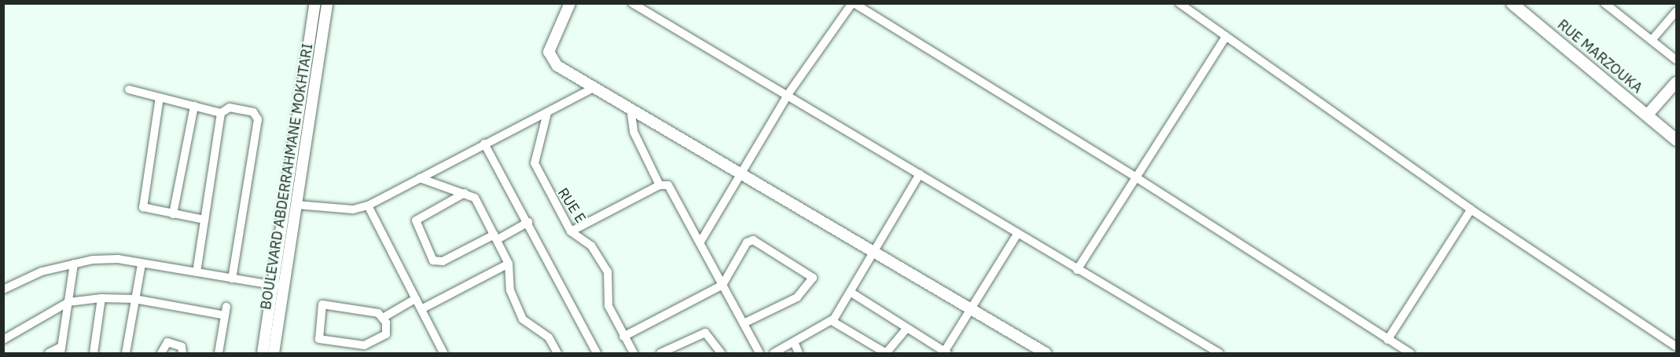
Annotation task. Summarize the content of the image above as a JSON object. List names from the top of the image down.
{
  "streets": {
    "main road": ["RUE MARZOUKA", "BOULEVARD ABDERRAHMANE MOKHTARI"],
    "street": ["RUE E"]
  }
}
